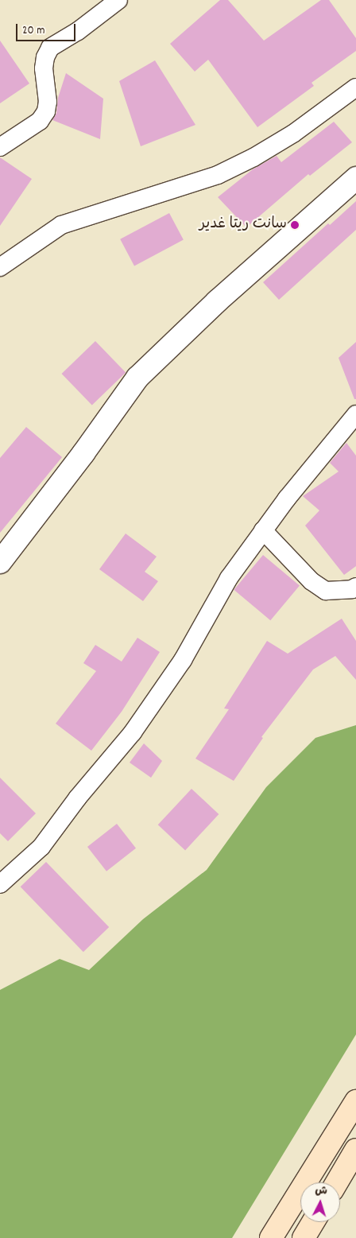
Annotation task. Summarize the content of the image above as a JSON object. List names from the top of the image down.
{
  "places": ["سانت ريتا غدير"],
  "scale_bar": "20 m",
  "north": "top"
}
